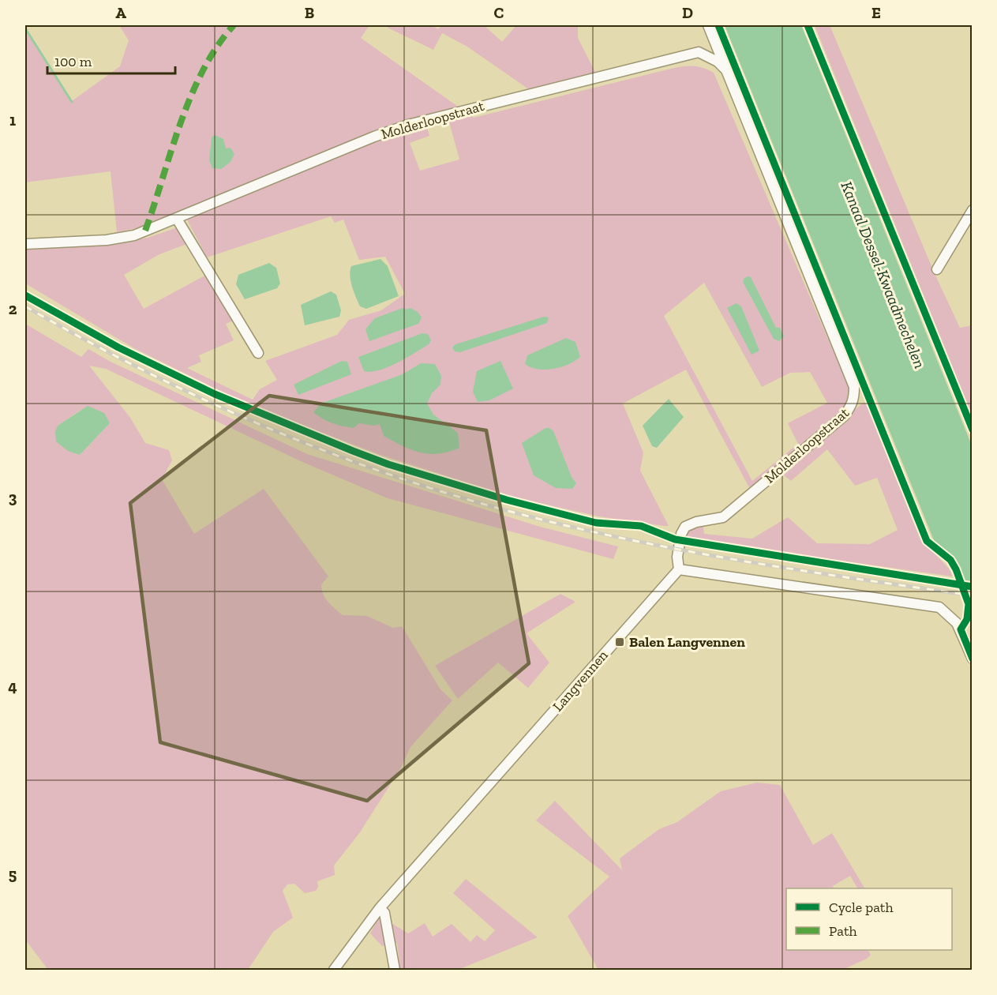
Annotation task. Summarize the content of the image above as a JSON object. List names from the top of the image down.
{
  "streets": {
    "street": ["Molderloopstraat", "Langvennen"]
  },
  "crossings": [
    ["Molderloopstraat", "Langvennen"]
  ],
  "water": ["Kanaal Dessel-Kwaadmechelen"],
  "places": {
    "transit": ["Balen Langvennen"]
  },
  "legend": ["Cycle path", "Path"],
  "scale_bar": "100 m",
  "grid": {
    "columns": [
      "A",
      "B",
      "C",
      "D",
      "E"
    ],
    "rows": [
      "1",
      "2",
      "3",
      "4",
      "5"
    ]
  }
}
